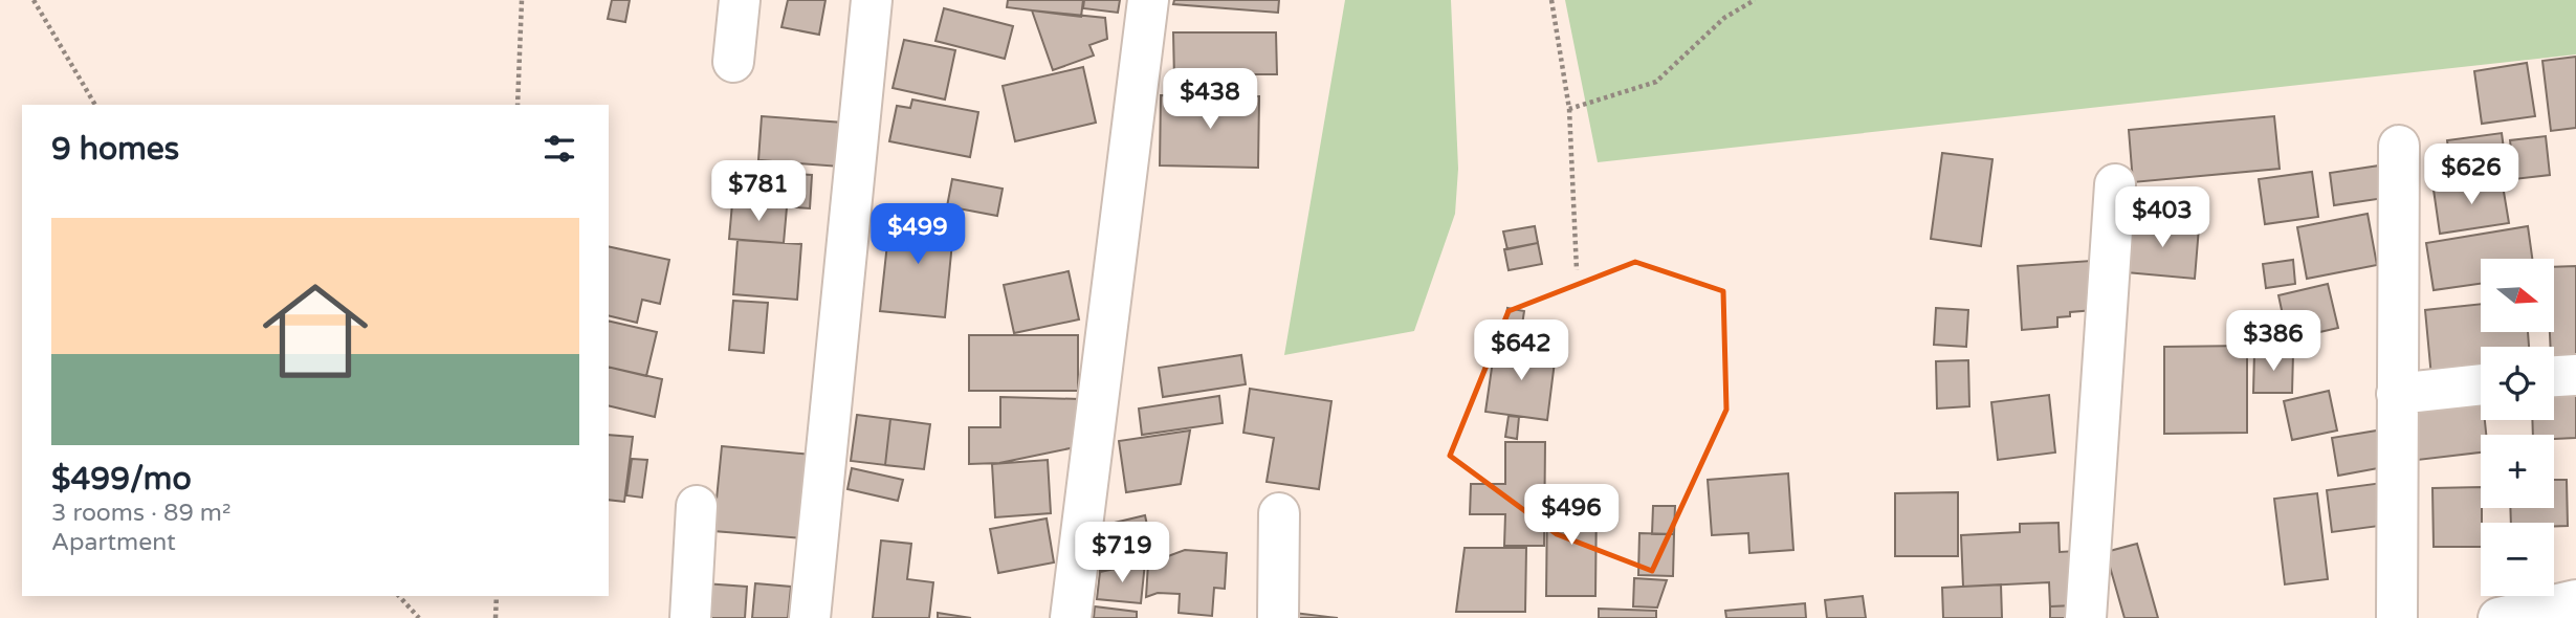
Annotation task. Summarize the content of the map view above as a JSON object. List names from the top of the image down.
{
  "north": "right",
  "page": {
    "price": [
      "$438",
      "$626",
      "$781",
      "$403",
      "$499",
      "$386",
      "$642",
      "$496",
      "$719"
    ],
    "heading": "9 homes",
    "list": [
      {
        "name": "$499/mo",
        "note": "3 rooms · 89 m² · Apartment"
      }
    ],
    "map_buttons": ["+", "−"]
  }
}
